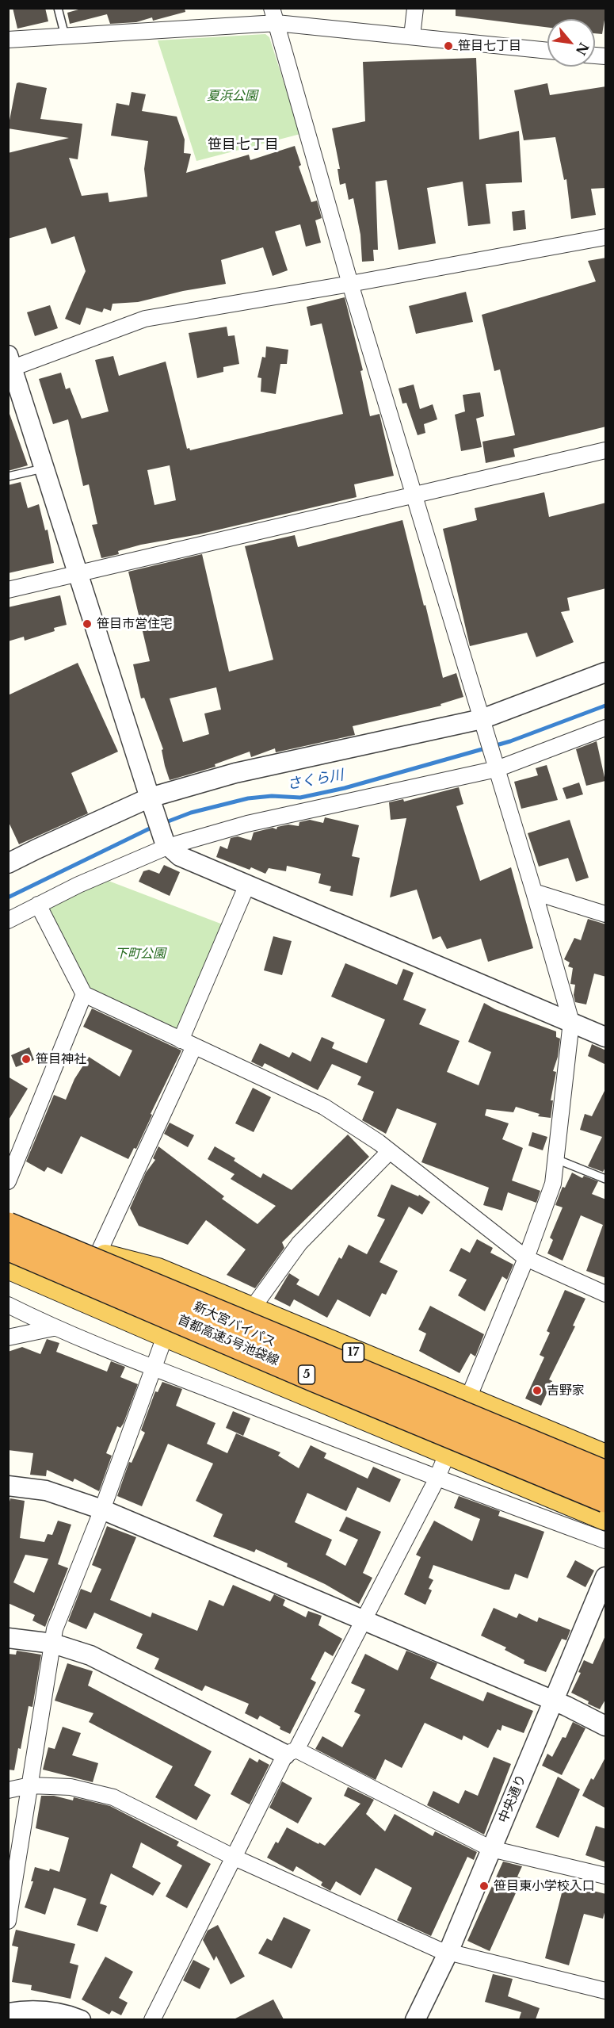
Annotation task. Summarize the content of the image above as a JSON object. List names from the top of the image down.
{
  "streets": {
    "highway": [
      "新大宮バイパス",
      "首都高速5号池袋線",
      "17",
      "5"
    ],
    "street": ["中央通り"]
  },
  "crossings": [
    ["新大宮バイパス", "17"]
  ],
  "districts": ["笹目七丁目"],
  "water": ["さくら川"],
  "parks": ["夏浜公園", "下町公園"],
  "places": [
    "笹目七丁目",
    "笹目市営住宅",
    "笹目神社",
    "吉野家",
    "笹目東小学校入口"
  ],
  "north": "bottom right"
}
